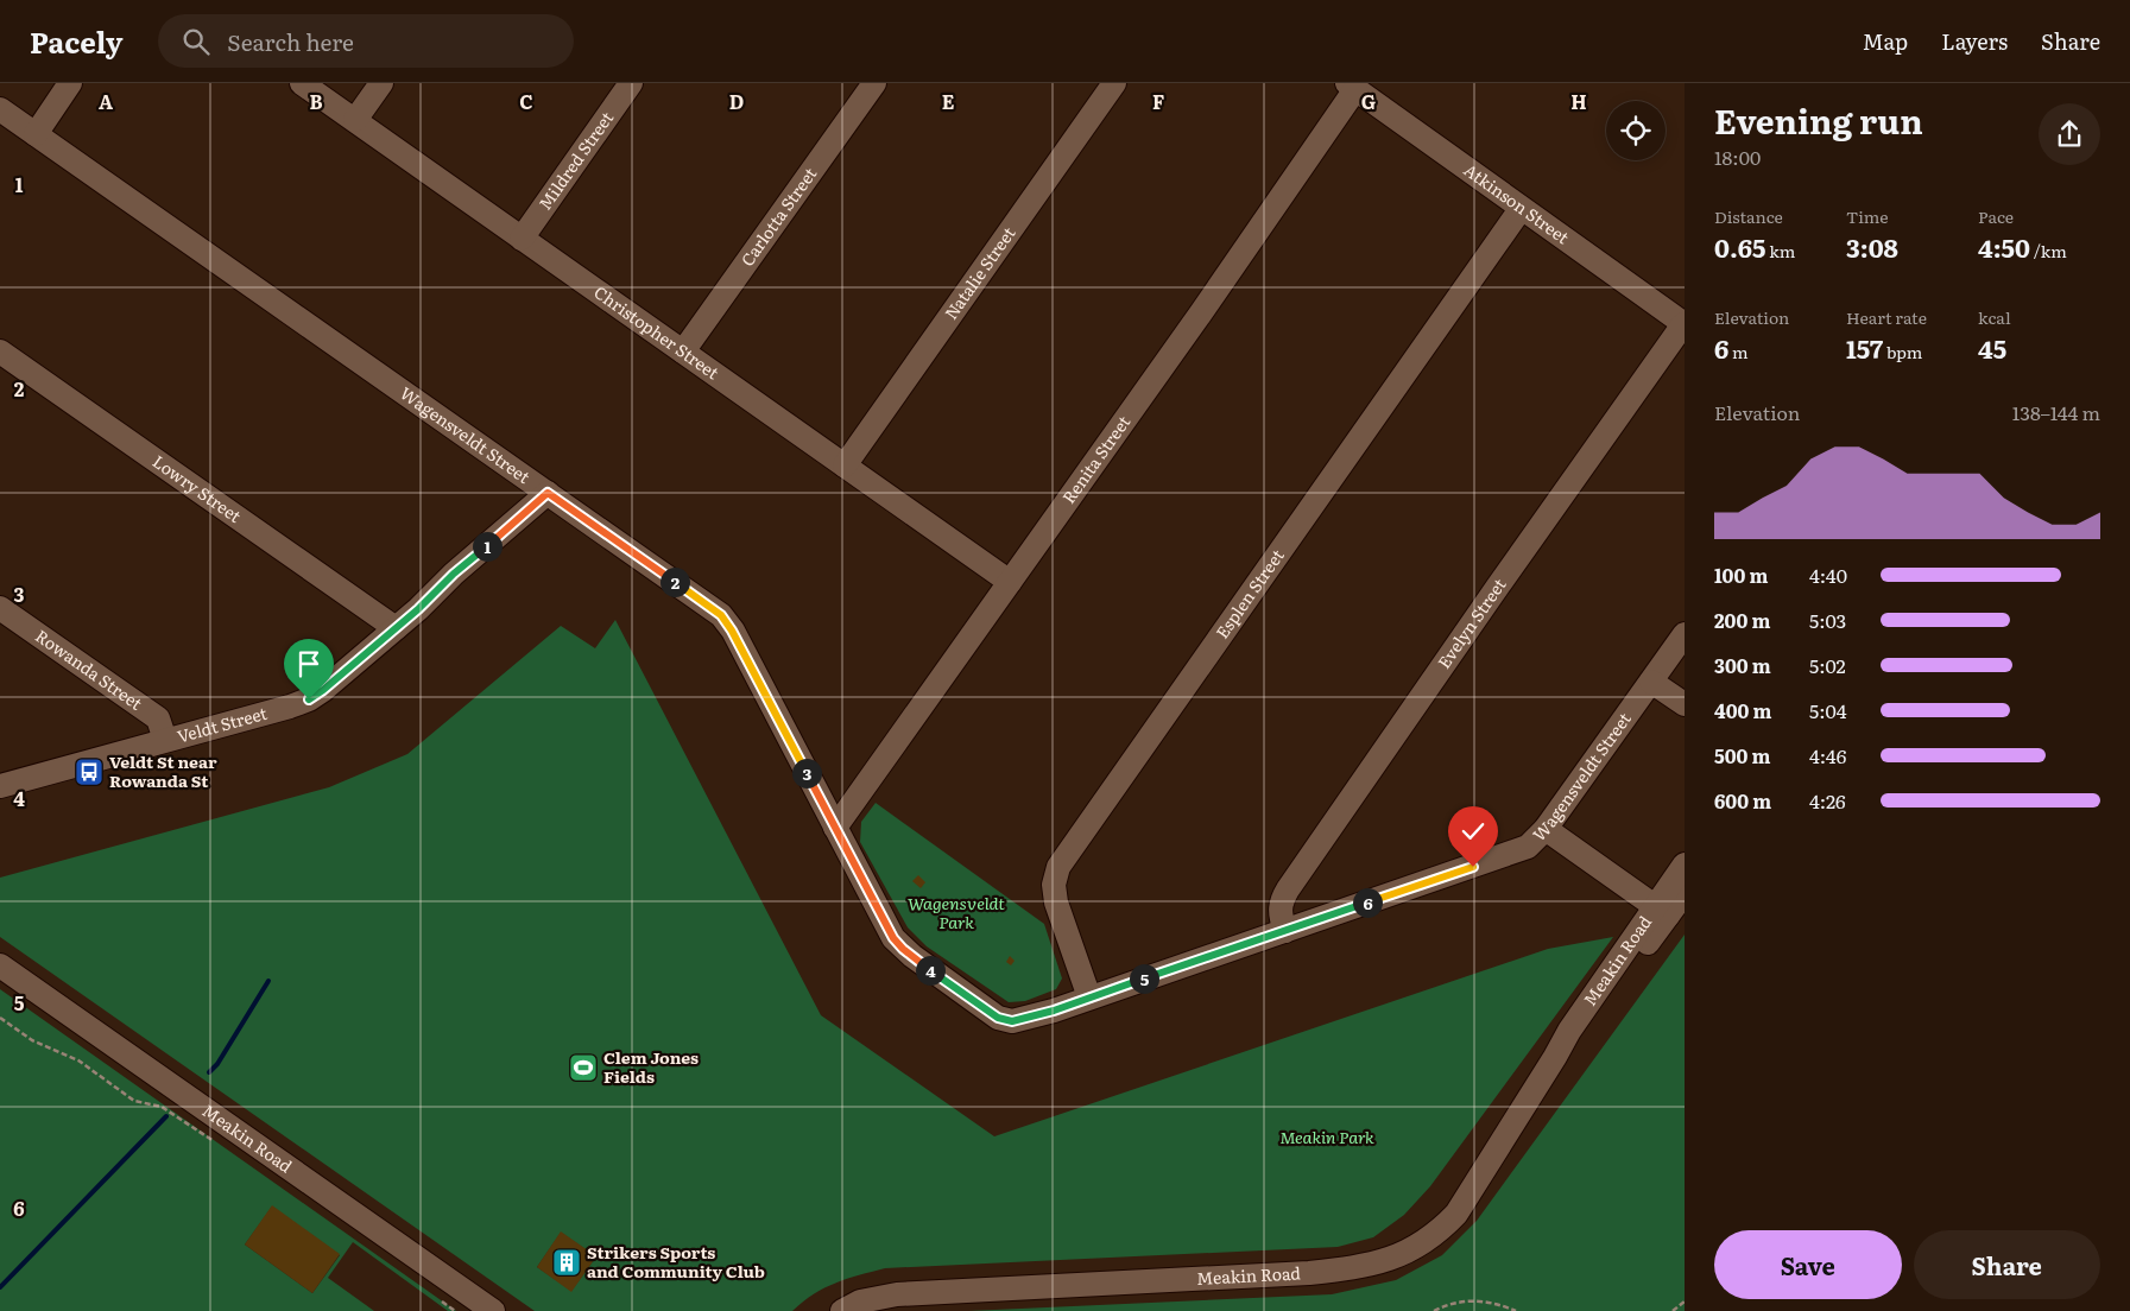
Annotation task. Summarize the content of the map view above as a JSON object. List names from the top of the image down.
{
  "streets": {
    "street": [
      "Mildred Street",
      "Atkinson Street",
      "Carlotta Street",
      "Natalie Street",
      "Christopher Street",
      "Wagensveldt Street",
      "Renita Street",
      "Lowry Street",
      "Esplen Street",
      "Evelyn Street",
      "Rowanda Street",
      "Veldt Street",
      "Meakin Road"
    ]
  },
  "crossings": [
    ["Mildred Street", "Christopher Street"],
    ["Atkinson Street", "Renita Street"],
    ["Atkinson Street", "Esplen Street"],
    ["Atkinson Street", "Evelyn Street"],
    ["Carlotta Street", "Christopher Street"],
    ["Natalie Street", "Christopher Street"],
    ["Christopher Street", "Renita Street"],
    ["Wagensveldt Street", "Renita Street"],
    ["Wagensveldt Street", "Esplen Street"],
    ["Wagensveldt Street", "Evelyn Street"],
    ["Wagensveldt Street", "Veldt Street"],
    ["Lowry Street", "Veldt Street"],
    ["Rowanda Street", "Veldt Street"]
  ],
  "parks": ["Wagensveldt Park", "Meakin Park"],
  "places": {
    "bus stop": ["Veldt St near Rowanda St"],
    "sports": ["Clem Jones Fields"],
    "building": ["Strikers Sports and Community Club"]
  },
  "page": {
    "header": "Pacely",
    "search": "Search here",
    "nav": ["Map", "Layers", "Share"],
    "heading": ["Evening run", "18:00"],
    "stats": [
      ["Distance", "0.65 km"],
      ["Time", "3:08"],
      ["Pace", "4:50 /km"],
      ["Elevation", "6 m"],
      ["Heart rate", "157 bpm"],
      ["kcal", "45"]
    ],
    "chart": ["Elevation", "138–144 m"],
    "pins": [
      "1",
      "2",
      "3",
      "6",
      "4",
      "5"
    ],
    "list": [
      {
        "name": "100 m",
        "note": "4:40"
      },
      {
        "name": "200 m",
        "note": "5:03"
      },
      {
        "name": "300 m",
        "note": "5:02"
      },
      {
        "name": "400 m",
        "note": "5:04"
      },
      {
        "name": "500 m",
        "note": "4:46"
      },
      {
        "name": "600 m",
        "note": "4:26"
      }
    ],
    "buttons": ["Save", "Share"]
  },
  "grid": {
    "columns": [
      "A",
      "B",
      "C",
      "D",
      "E",
      "F",
      "G",
      "H"
    ],
    "rows": [
      "1",
      "2",
      "3",
      "4",
      "5",
      "6"
    ]
  }
}
